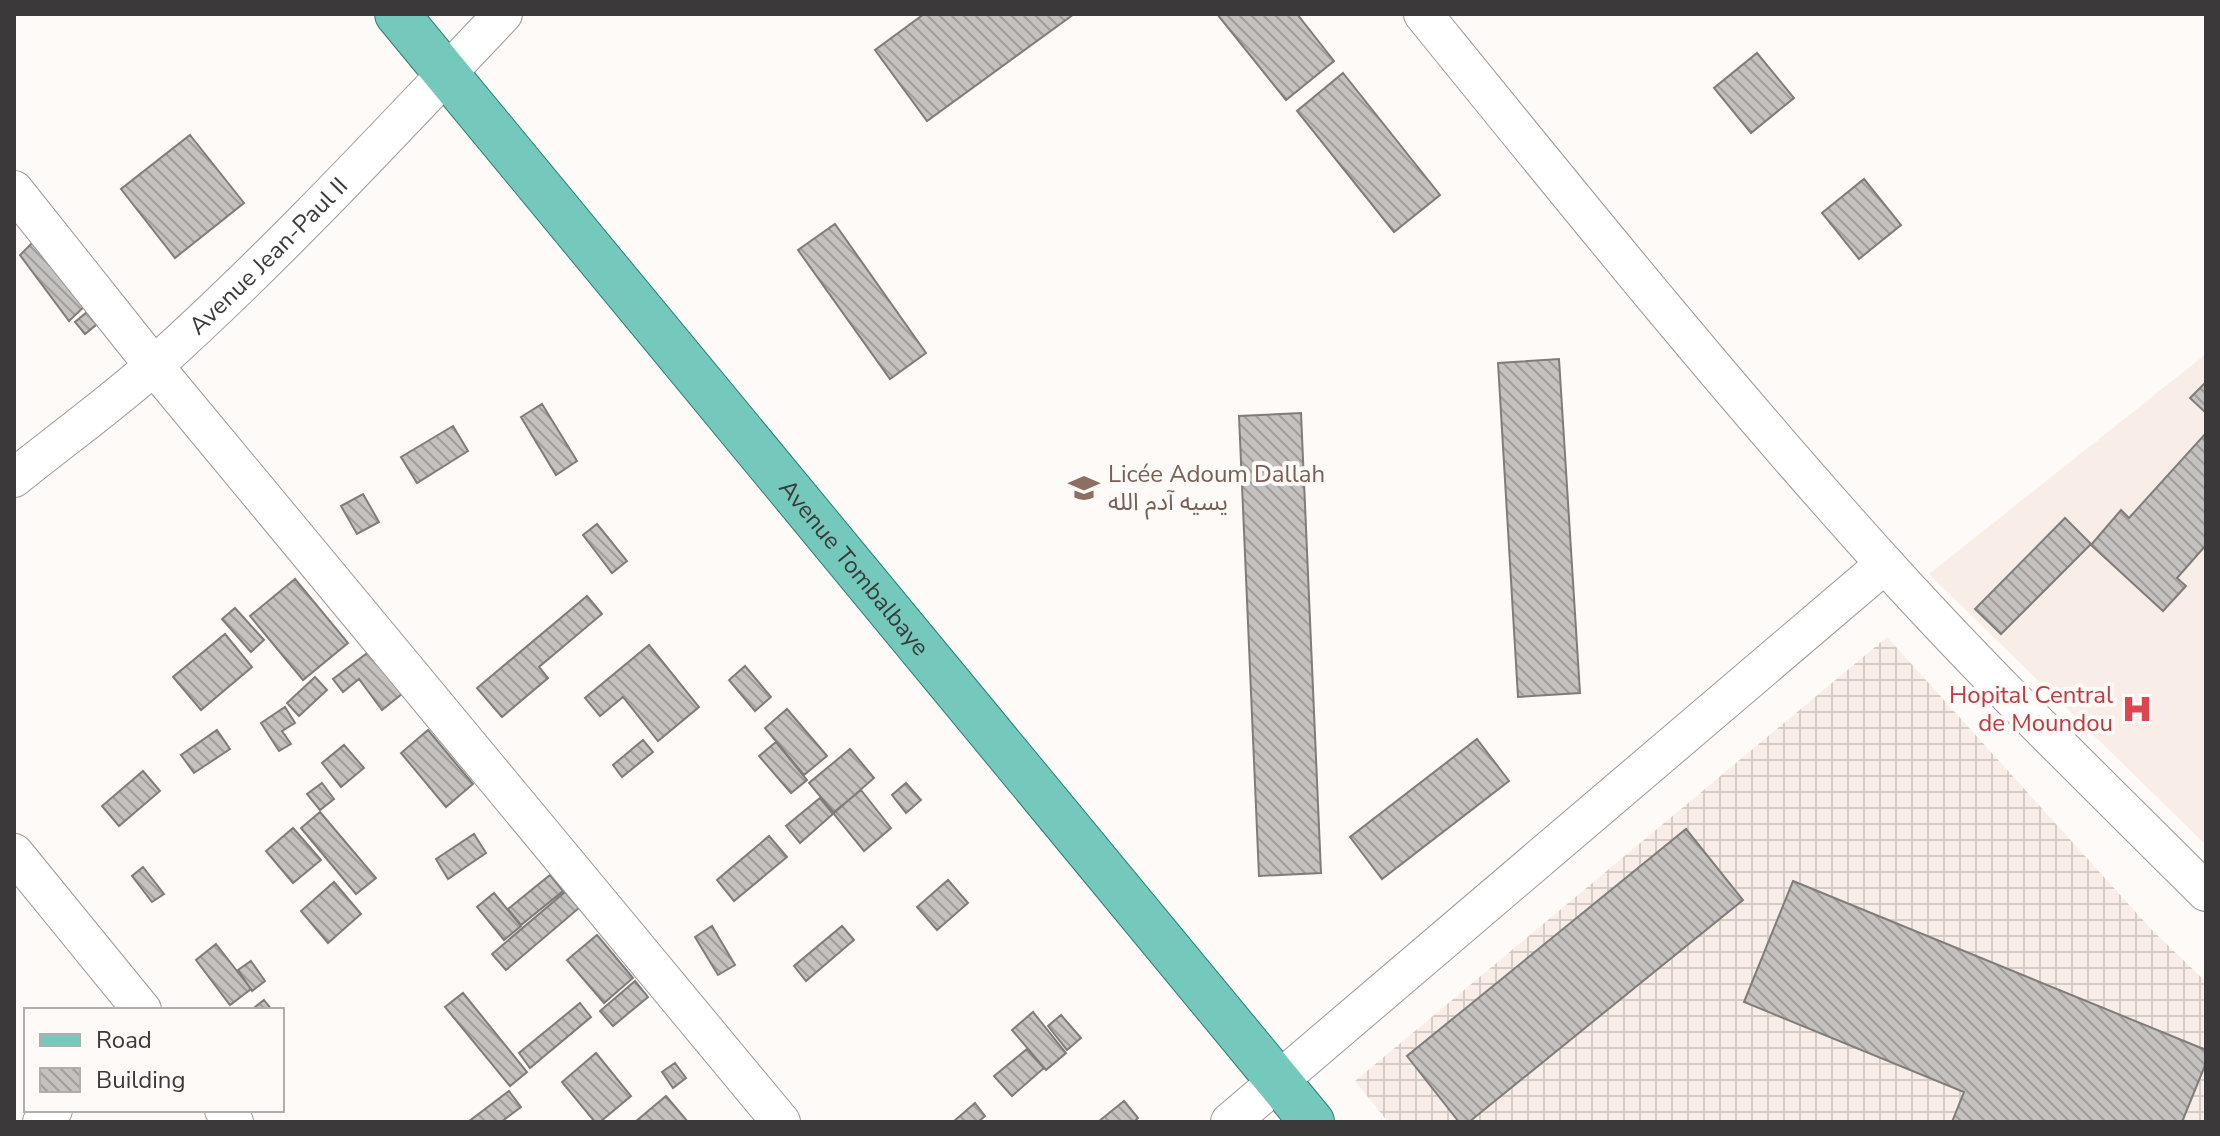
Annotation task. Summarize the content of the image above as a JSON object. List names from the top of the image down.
{
  "streets": {
    "main road": ["Avenue Tombalbaye"],
    "street": ["Avenue Jean-Paul II"]
  },
  "crossings": [
    ["Avenue Jean-Paul II", "Avenue Tombalbaye"]
  ],
  "places": {
    "school or university": ["Licée Adoum Dallah يسيه آدم الله"],
    "hospital": ["Hopital Central de Moundou"]
  },
  "legend": ["Road", "Building"]
}
